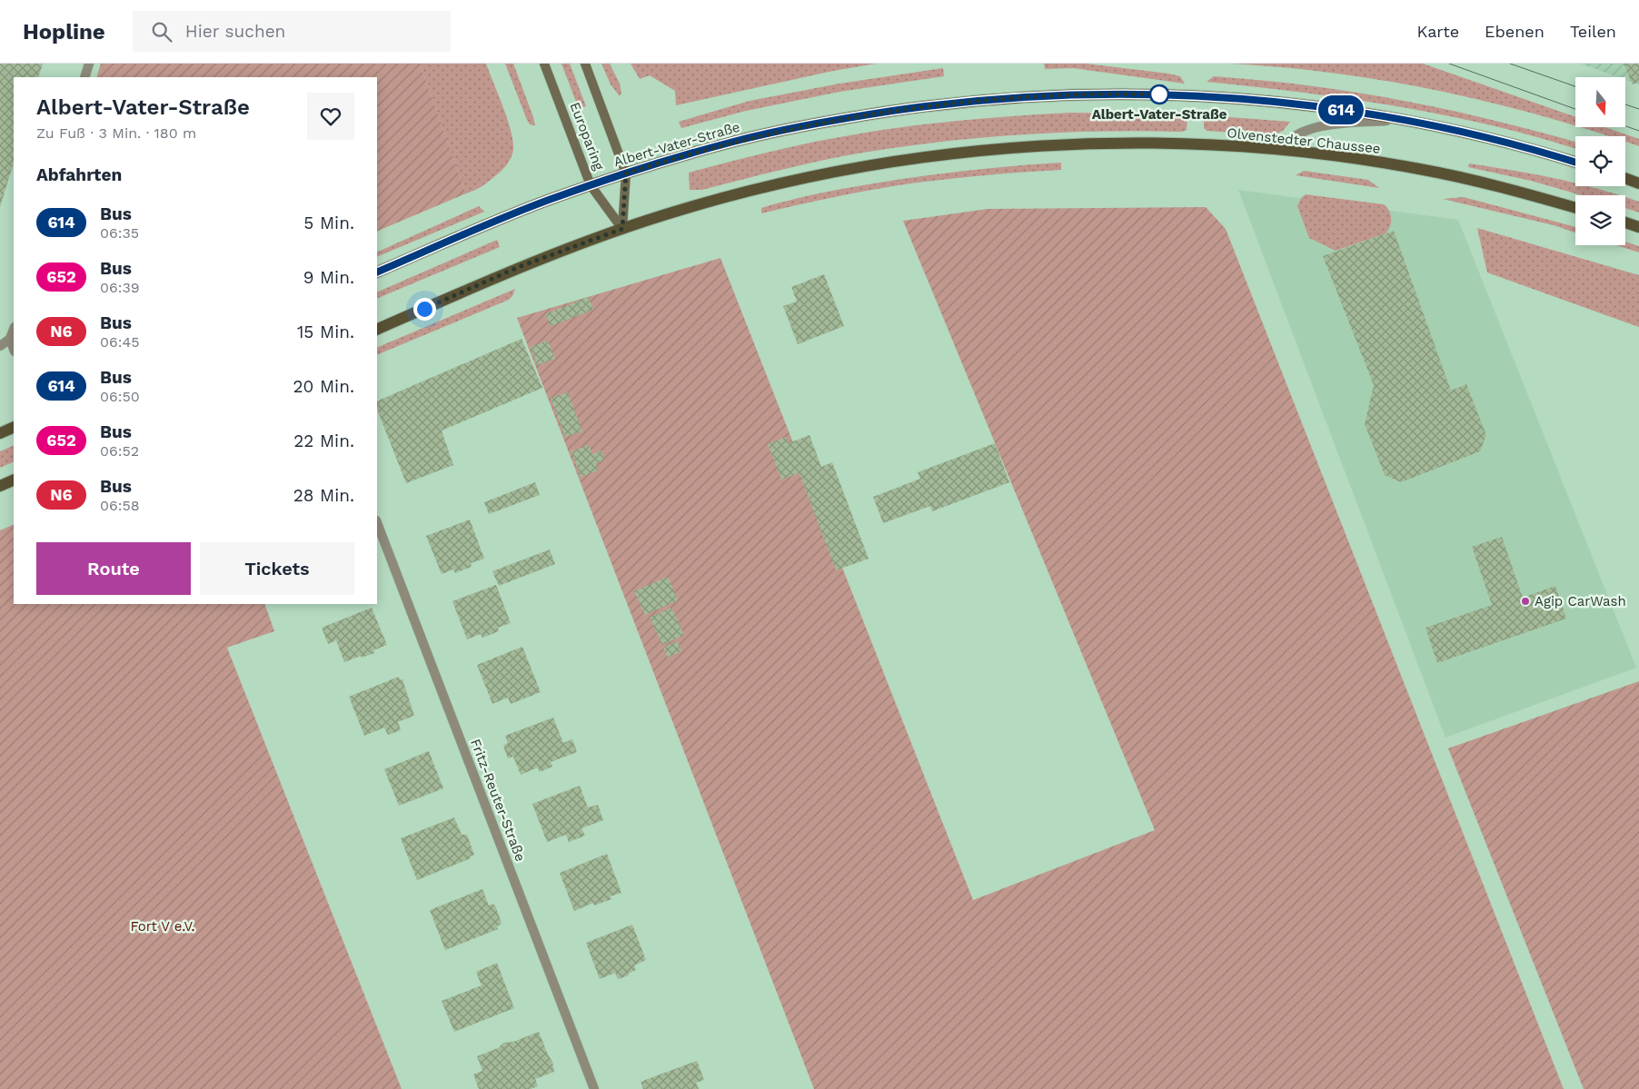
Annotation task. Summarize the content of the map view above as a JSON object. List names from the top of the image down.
{
  "streets": {
    "main road": ["Europaring", "Olvenstedter Chaussee", "Albert-Vater-Straße"],
    "street": ["Fritz-Reuter-Straße"]
  },
  "crossings": [
    ["Europaring", "Olvenstedter Chaussee"],
    ["Europaring", "Albert-Vater-Straße"]
  ],
  "parks": ["Fort V e.V."],
  "places": ["Albert-Vater-Straße", "Agip CarWash"],
  "lines": ["bus line 614"],
  "north": "bottom",
  "page": {
    "header": "Hopline",
    "search": "Hier suchen",
    "nav": ["Karte", "Ebenen", "Teilen"],
    "on_map": "614",
    "heading": [
      ["Albert-Vater-Straße", "Zu Fuß · 3 Min. · 180 m"],
      "Abfahrten"
    ],
    "list": [
      {
        "mark": "614",
        "name": "Bus",
        "note": "06:35",
        "value": "5 Min."
      },
      {
        "mark": "652",
        "name": "Bus",
        "note": "06:39",
        "value": "9 Min."
      },
      {
        "mark": "N6",
        "name": "Bus",
        "note": "06:45",
        "value": "15 Min."
      },
      {
        "mark": "614",
        "name": "Bus",
        "note": "06:50",
        "value": "20 Min."
      },
      {
        "mark": "652",
        "name": "Bus",
        "note": "06:52",
        "value": "22 Min."
      },
      {
        "mark": "N6",
        "name": "Bus",
        "note": "06:58",
        "value": "28 Min."
      }
    ],
    "buttons": ["Route", "Tickets"]
  }
}
